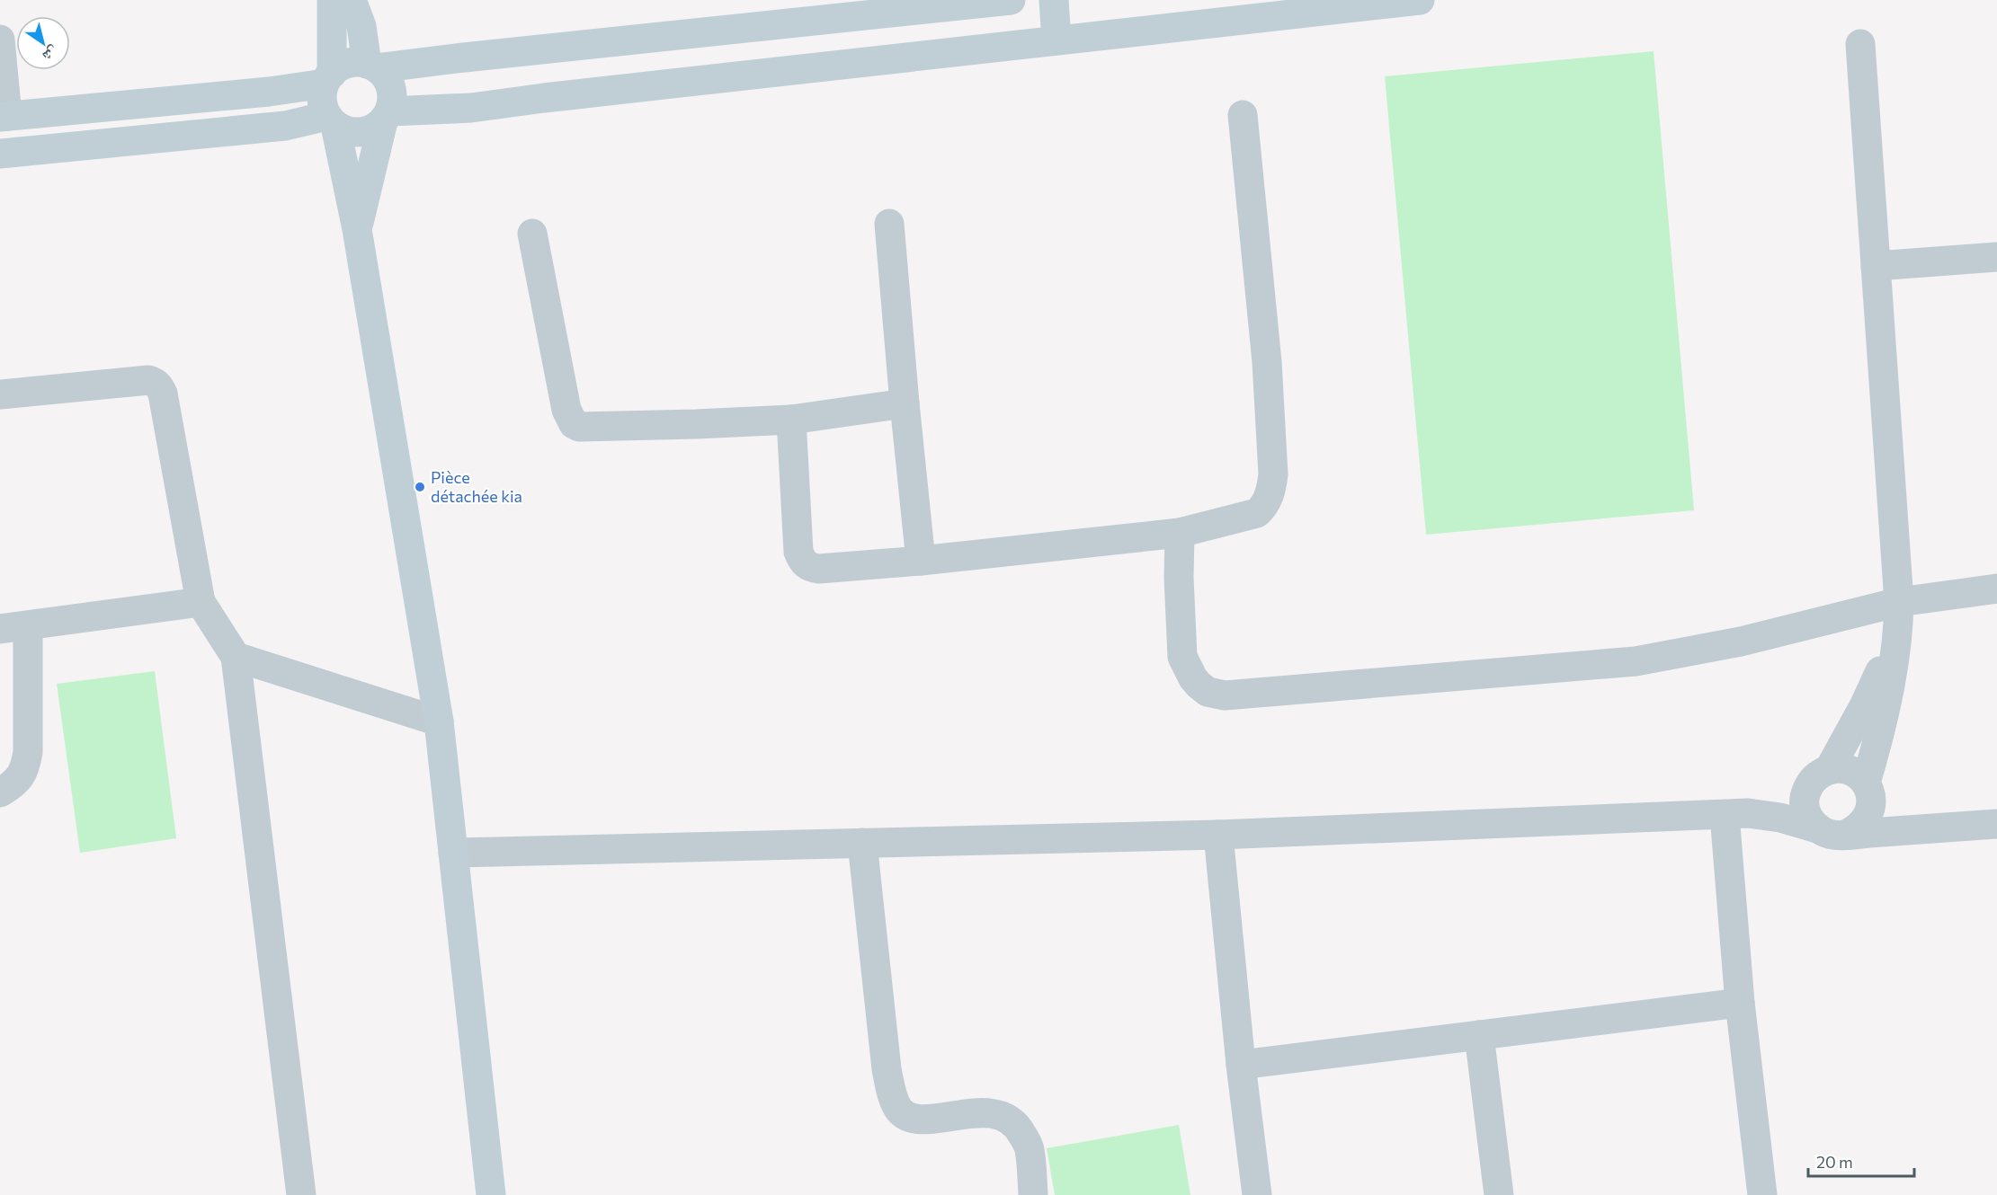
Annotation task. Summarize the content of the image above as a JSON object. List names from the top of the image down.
{
  "places": ["Pièce détachée kia"],
  "scale_bar": "20 m",
  "north": "bottom right"
}
